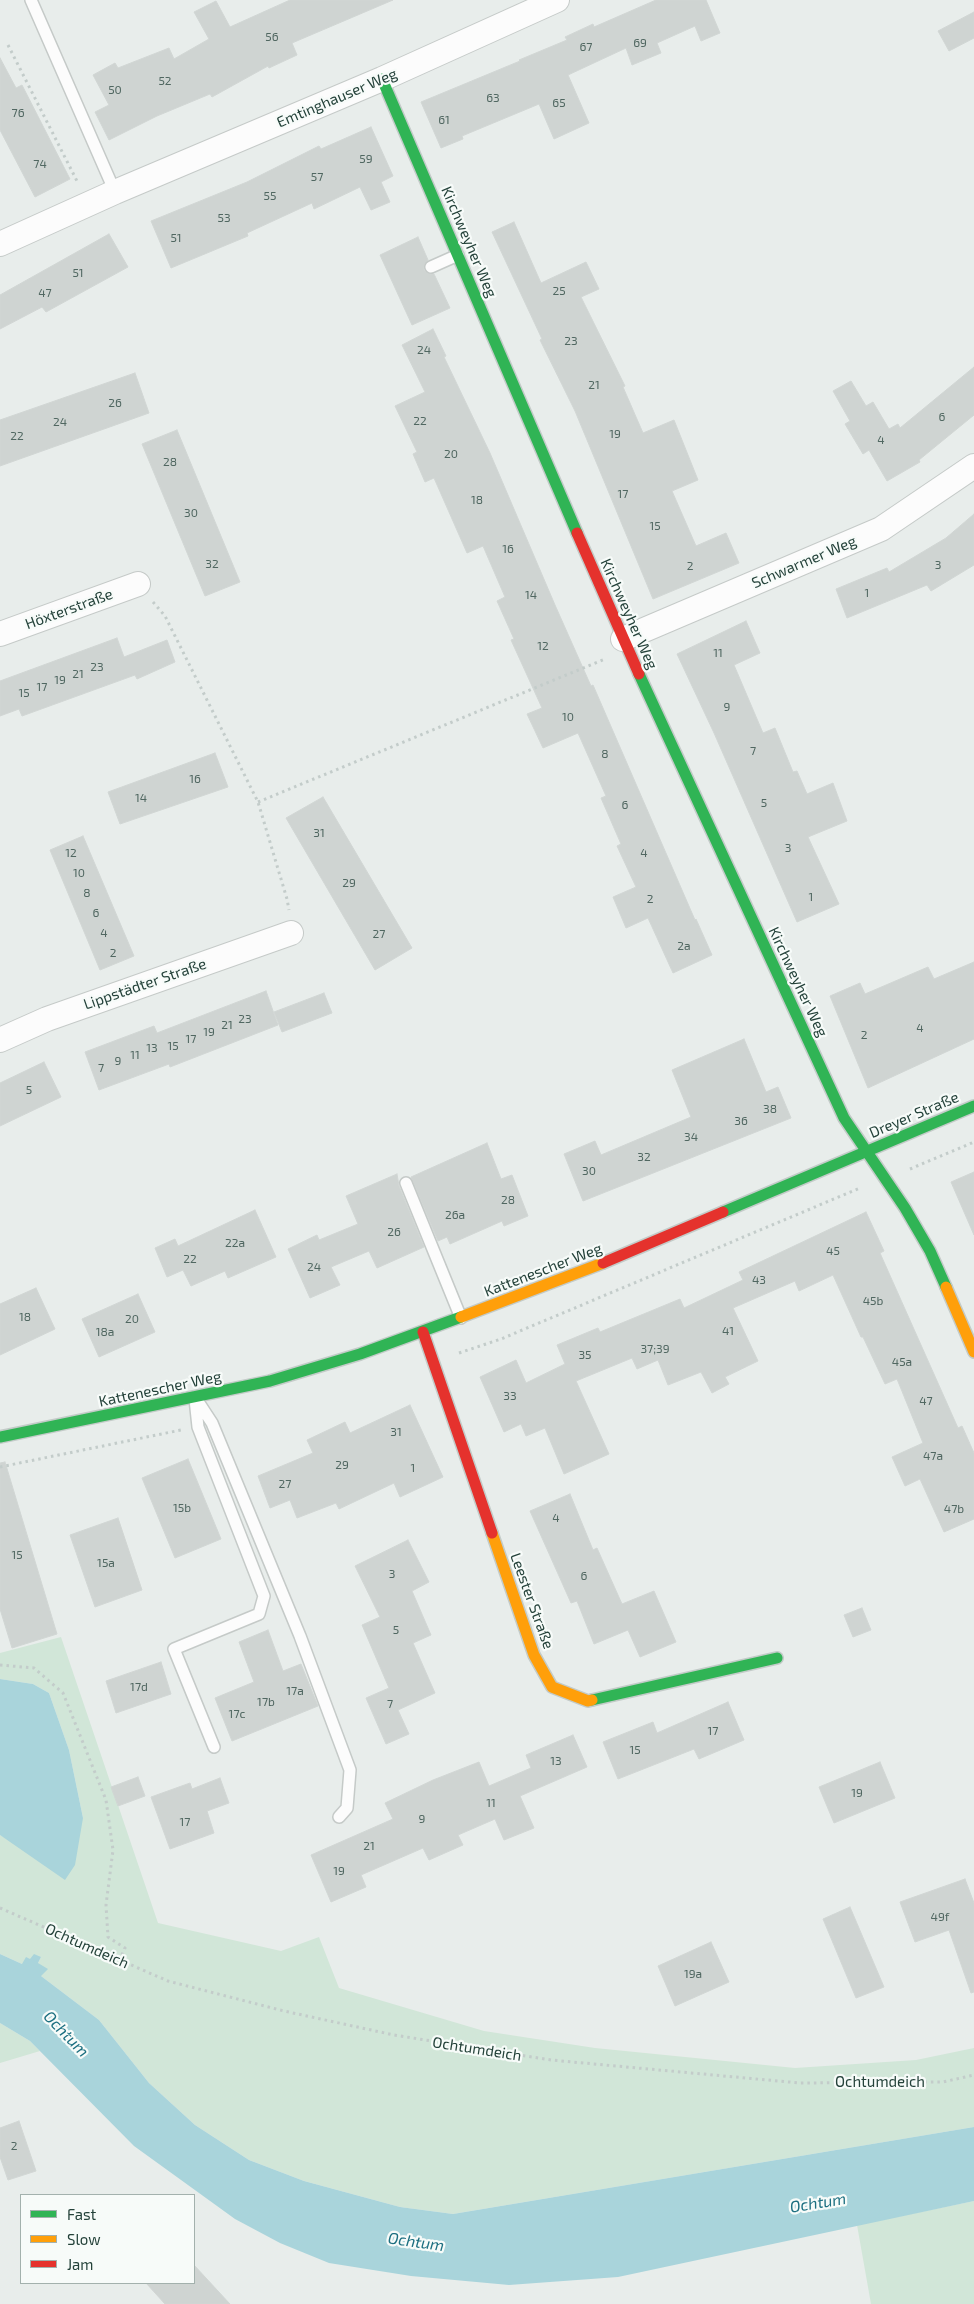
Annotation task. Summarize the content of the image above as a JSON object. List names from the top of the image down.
{
  "streets": {
    "street": [
      "Emtinghauser Weg",
      "Kirchweyher Weg",
      "Schwarmer Weg",
      "Höxterstraße",
      "Lippstädter Straße",
      "Dreyer Straße",
      "Kattenescher Weg",
      "Leester Straße"
    ],
    "path": ["Ochtumdeich"]
  },
  "crossings": [
    ["Emtinghauser Weg", "Kirchweyher Weg"],
    ["Kirchweyher Weg", "Schwarmer Weg"],
    ["Kirchweyher Weg", "Dreyer Straße"],
    ["Kirchweyher Weg", "Kattenescher Weg"],
    ["Dreyer Straße", "Kattenescher Weg"],
    ["Kattenescher Weg", "Leester Straße"]
  ],
  "water": ["Ochtum"],
  "house_numbers": [
    "56",
    "69",
    "67",
    "52",
    "50",
    "63",
    "65",
    "76",
    "61",
    "59",
    "74",
    "57",
    "55",
    "53",
    "51",
    "51",
    "25",
    "47",
    "23",
    "24",
    "21",
    "26",
    "6",
    "22",
    "24",
    "19",
    "22",
    "4",
    "20",
    "28",
    "17",
    "18",
    "30",
    "15",
    "16",
    "32",
    "3",
    "2",
    "1",
    "14",
    "12",
    "11",
    "23",
    "21",
    "19",
    "17",
    "15",
    "9",
    "10",
    "7",
    "8",
    "16",
    "14",
    "5",
    "6",
    "31",
    "3",
    "12",
    "4",
    "10",
    "29",
    "8",
    "1",
    "2",
    "6",
    "4",
    "27",
    "2a",
    "2",
    "23",
    "21",
    "4",
    "19",
    "2",
    "17",
    "15",
    "13",
    "11",
    "9",
    "7",
    "5",
    "38",
    "36",
    "34",
    "32",
    "30",
    "28",
    "26a",
    "26",
    "22a",
    "45",
    "22",
    "24",
    "43",
    "45b",
    "18",
    "20",
    "41",
    "18a",
    "37;39",
    "35",
    "45a",
    "33",
    "47",
    "31",
    "47a",
    "29",
    "1",
    "27",
    "15b",
    "47b",
    "4",
    "15",
    "15a",
    "3",
    "6",
    "5",
    "17d",
    "17a",
    "17b",
    "7",
    "17c",
    "17",
    "15",
    "13",
    "19",
    "11",
    "9",
    "17",
    "21",
    "19",
    "49f",
    "19a",
    "2"
  ],
  "legend": ["Fast", "Slow", "Jam"]
}
